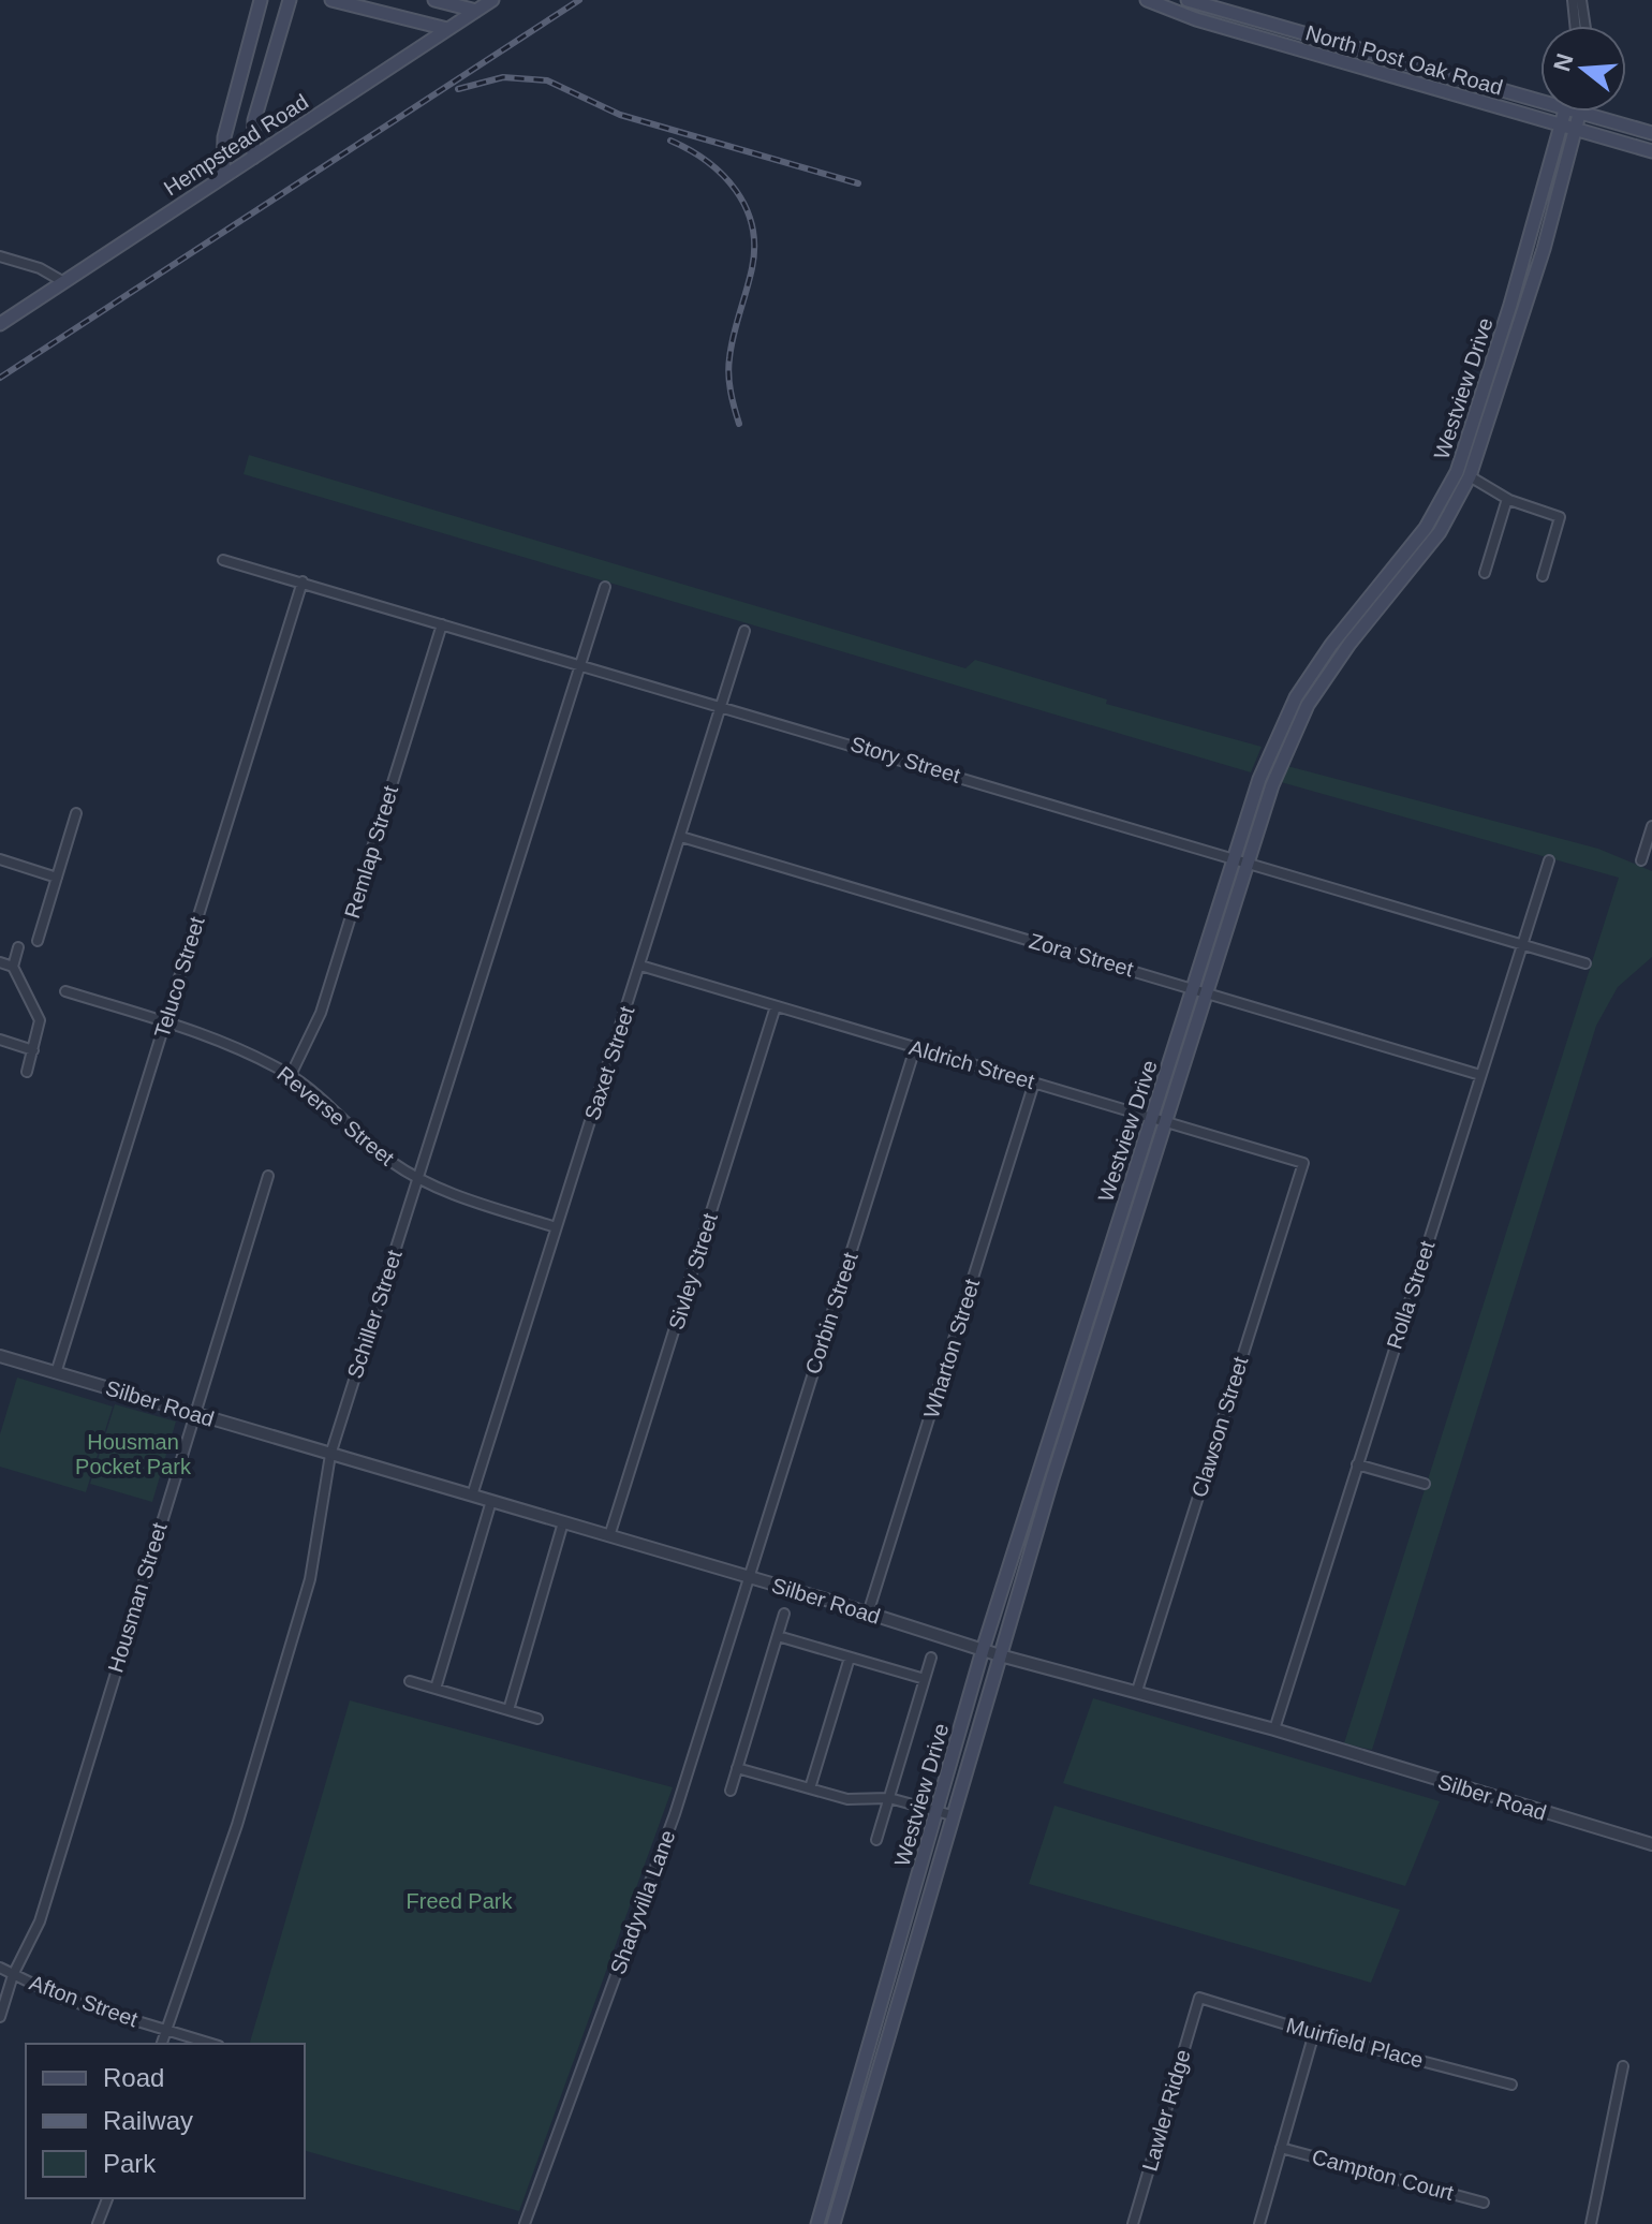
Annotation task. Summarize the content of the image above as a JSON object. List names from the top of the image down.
{
  "streets": {
    "main road": ["North Post Oak Road", "Hempstead Road", "Westview Drive"],
    "street": [
      "Story Street",
      "Remlap Street",
      "Zora Street",
      "Teluco Street",
      "Saxet Street",
      "Aldrich Street",
      "Reverse Street",
      "Sivley Street",
      "Rolla Street",
      "Corbin Street",
      "Schiller Street",
      "Wharton Street",
      "Silber Road",
      "Clawson Street",
      "Housman Street",
      "Shadyvilla Lane",
      "Afton Street",
      "Muirfield Place",
      "Lawler Ridge",
      "Campton Court"
    ]
  },
  "crossings": [
    ["North Post Oak Road", "Westview Drive"],
    ["Westview Drive", "Story Street"],
    ["Westview Drive", "Zora Street"],
    ["Westview Drive", "Aldrich Street"],
    ["Westview Drive", "Silber Road"],
    ["Story Street", "Remlap Street"],
    ["Story Street", "Teluco Street"],
    ["Story Street", "Saxet Street"],
    ["Story Street", "Rolla Street"],
    ["Story Street", "Schiller Street"],
    ["Remlap Street", "Reverse Street"],
    ["Zora Street", "Saxet Street"],
    ["Zora Street", "Rolla Street"],
    ["Teluco Street", "Reverse Street"],
    ["Teluco Street", "Silber Road"],
    ["Saxet Street", "Aldrich Street"],
    ["Saxet Street", "Reverse Street"],
    ["Saxet Street", "Silber Road"],
    ["Aldrich Street", "Sivley Street"],
    ["Aldrich Street", "Corbin Street"],
    ["Aldrich Street", "Wharton Street"],
    ["Aldrich Street", "Clawson Street"],
    ["Reverse Street", "Schiller Street"],
    ["Sivley Street", "Silber Road"],
    ["Rolla Street", "Silber Road"],
    ["Corbin Street", "Silber Road"],
    ["Corbin Street", "Shadyvilla Lane"],
    ["Schiller Street", "Silber Road"],
    ["Schiller Street", "Afton Street"],
    ["Wharton Street", "Silber Road"],
    ["Silber Road", "Clawson Street"],
    ["Silber Road", "Housman Street"],
    ["Silber Road", "Shadyvilla Lane"],
    ["Housman Street", "Afton Street"],
    ["Muirfield Place", "Lawler Ridge"]
  ],
  "parks": ["Housman Pocket Park", "Freed Park"],
  "legend": ["Road", "Railway", "Park"],
  "north": "left"
}
